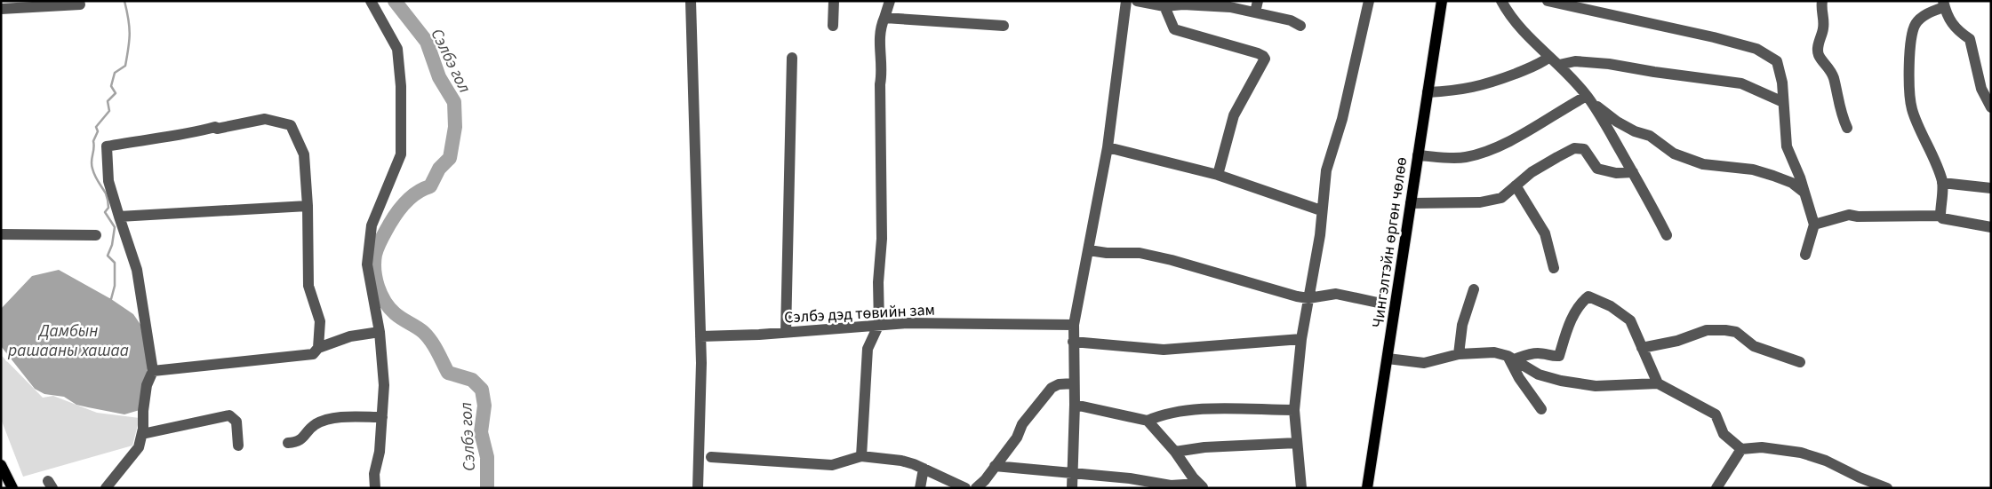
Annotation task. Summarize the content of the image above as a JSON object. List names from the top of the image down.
{
  "streets": {
    "main road": ["Чингэлтэйн өргөн чөлөө"],
    "street": ["Сэлбэ дэд төвийн зам"]
  },
  "water": ["Сэлбэ гол", "Дамбын рашааны хашаа"]
}
